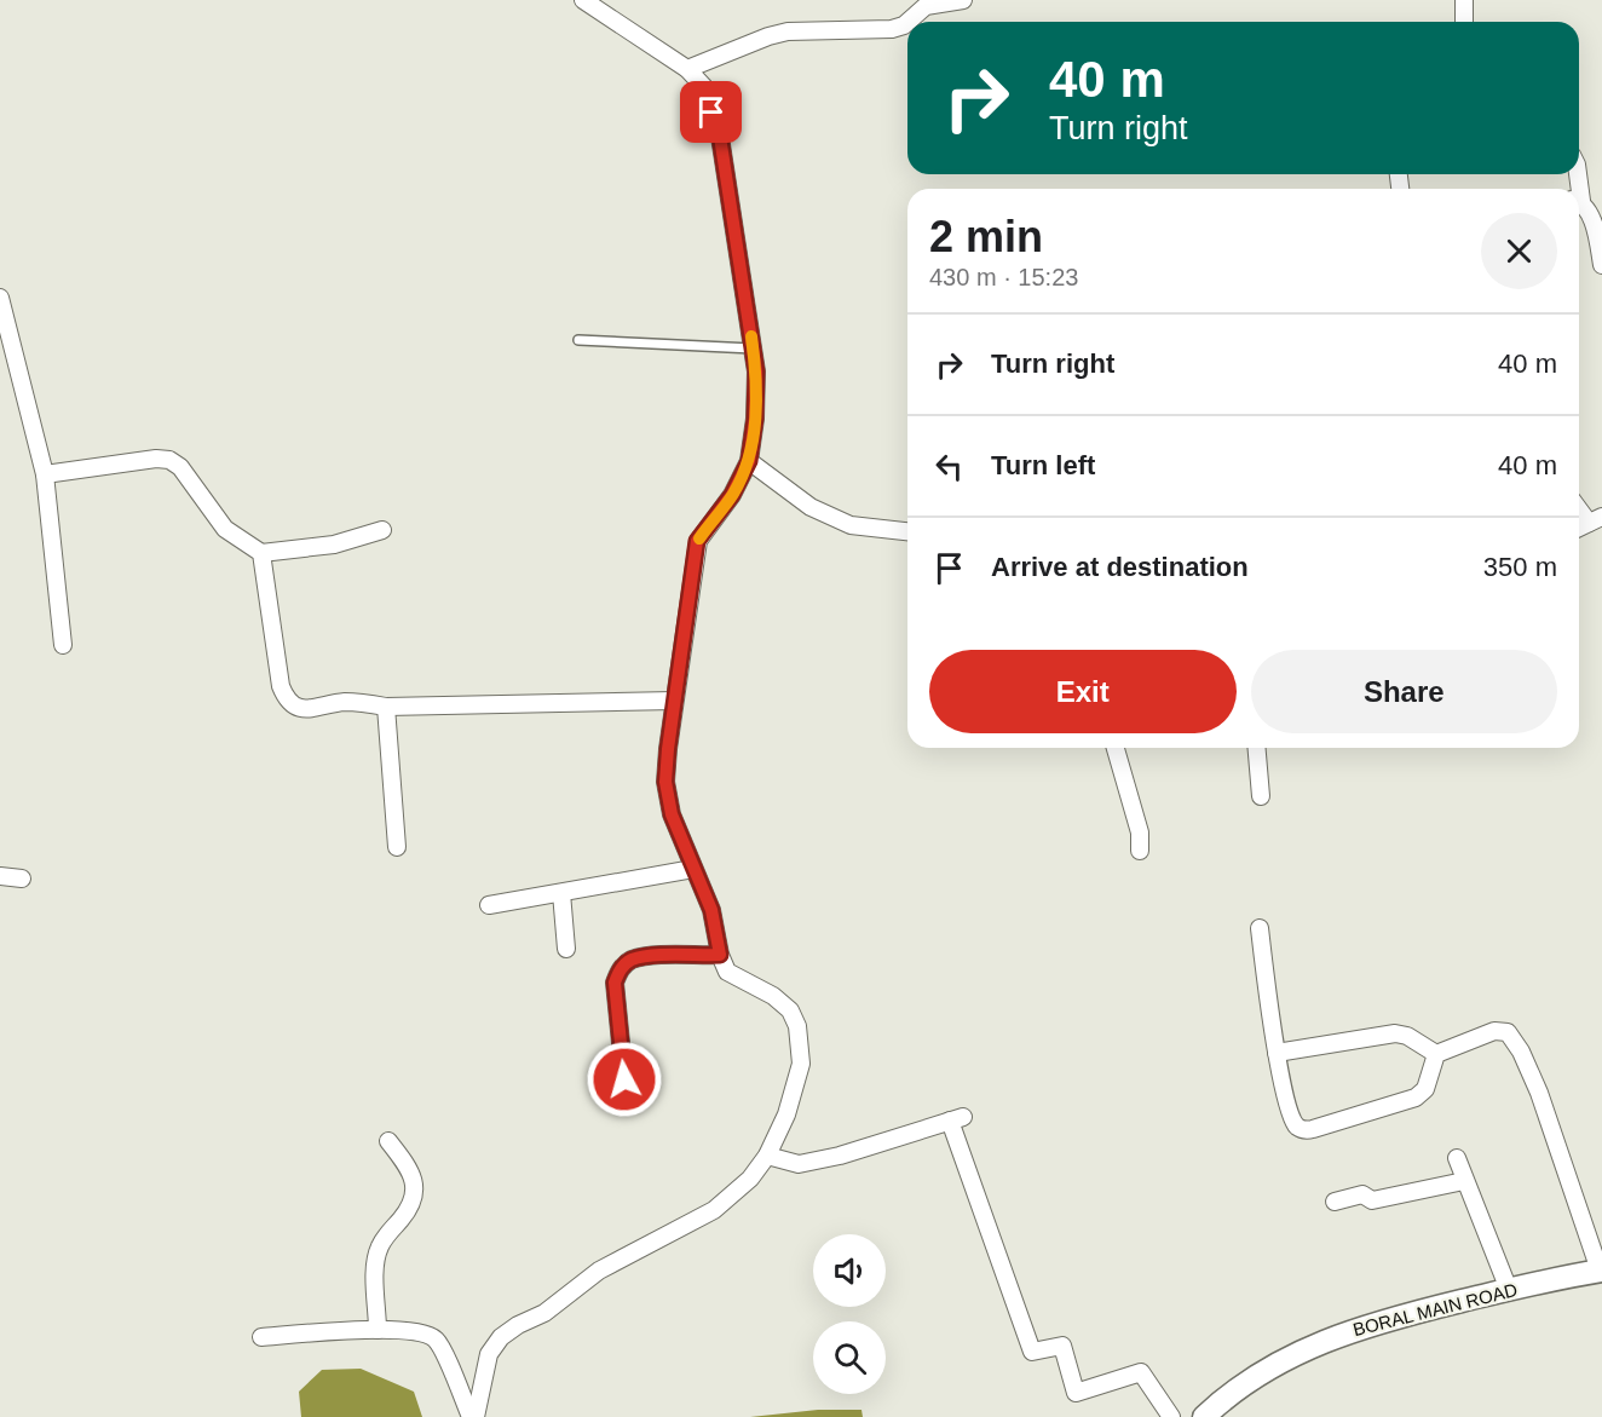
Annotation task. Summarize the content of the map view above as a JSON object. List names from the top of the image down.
{
  "streets": {
    "main road": ["BORAL MAIN ROAD"]
  },
  "page": {
    "turn": ["40 m", "Turn right"],
    "heading": ["2 min", "430 m · 15:23"],
    "list": [
      {
        "name": "Turn right",
        "value": "40 m"
      },
      {
        "name": "Turn left",
        "value": "40 m"
      },
      {
        "name": "Arrive at destination",
        "value": "350 m"
      }
    ],
    "buttons": ["Exit", "Share"]
  }
}
